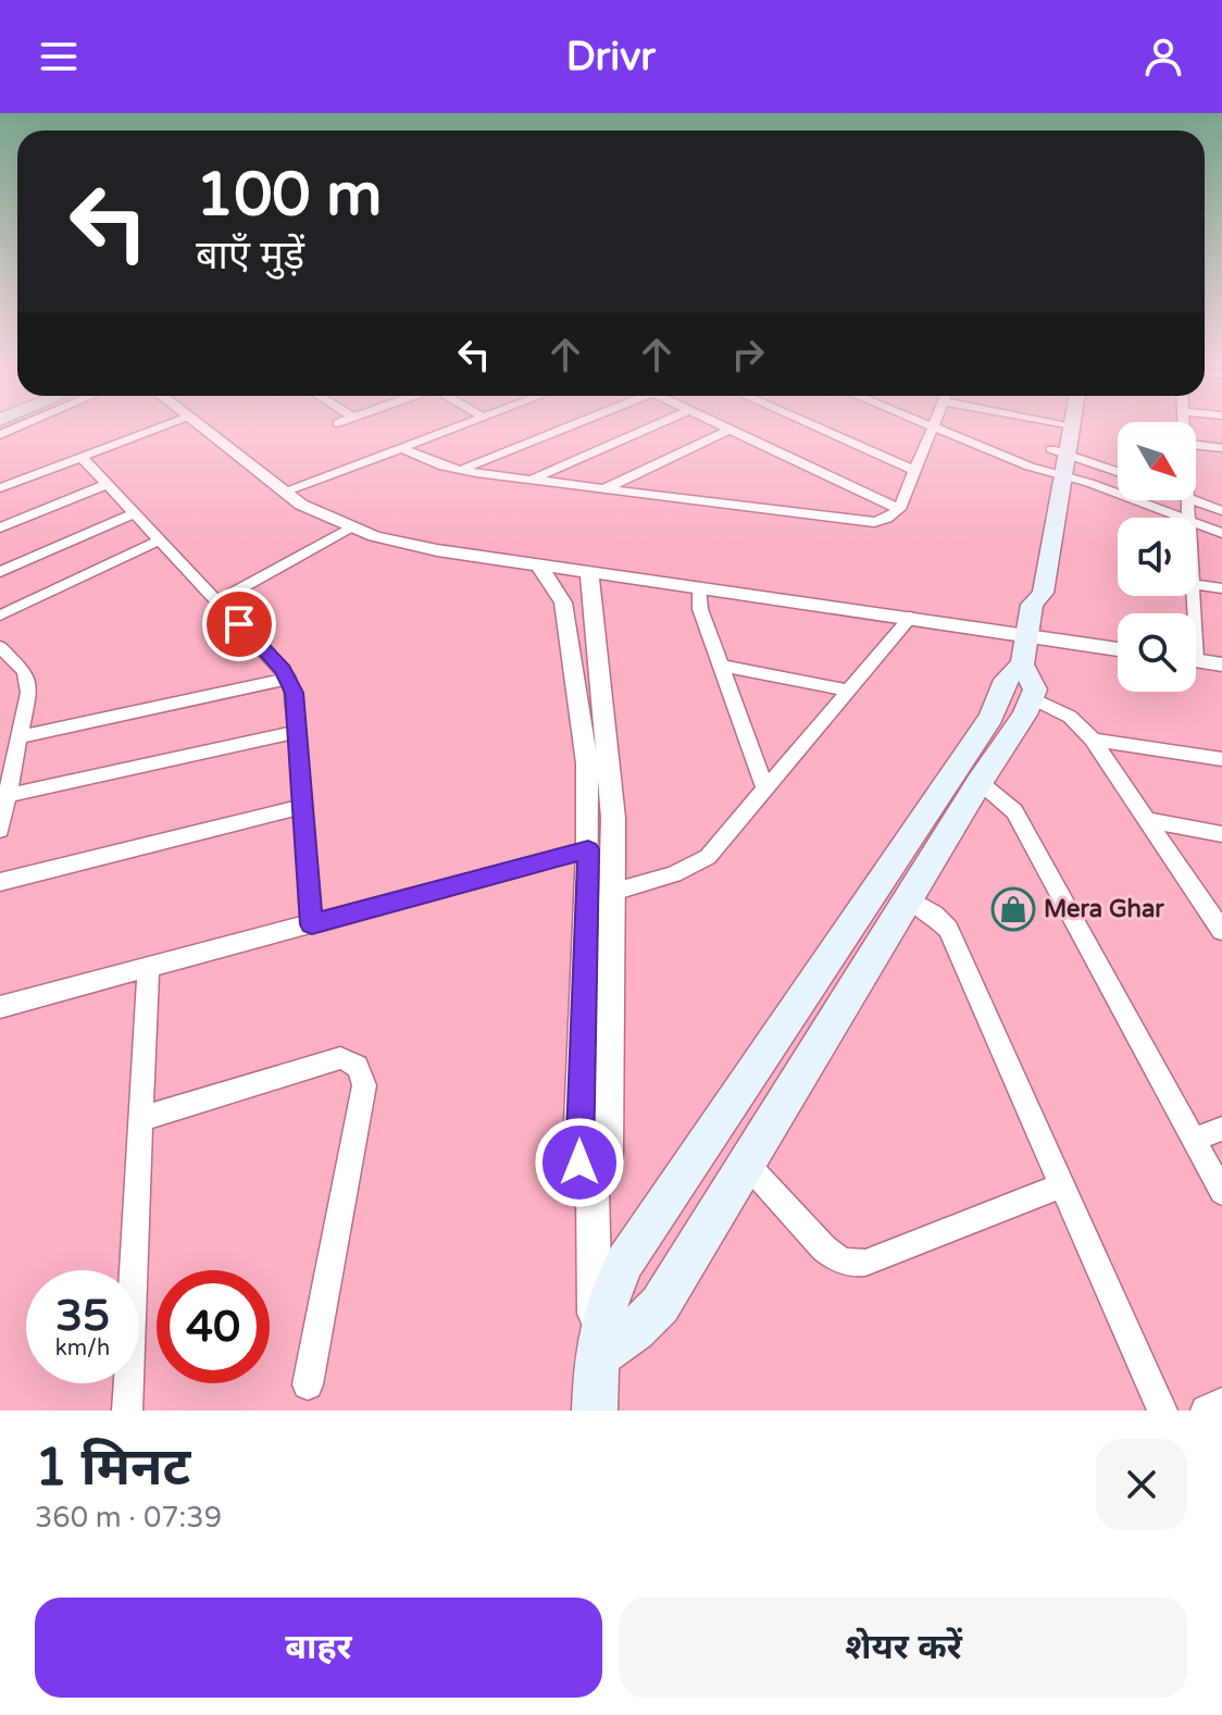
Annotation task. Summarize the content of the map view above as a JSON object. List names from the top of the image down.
{
  "places": {
    "shop": ["Mera Ghar"]
  },
  "north": "bottom right",
  "page": {
    "header": "Drivr",
    "turn": ["100 m", "बाएँ मुड़ें"],
    "speed": "35 km/h",
    "limit": "40",
    "heading": ["1 मिनट", "360 m · 07:39"],
    "buttons": ["बाहर", "शेयर करें"]
  }
}
